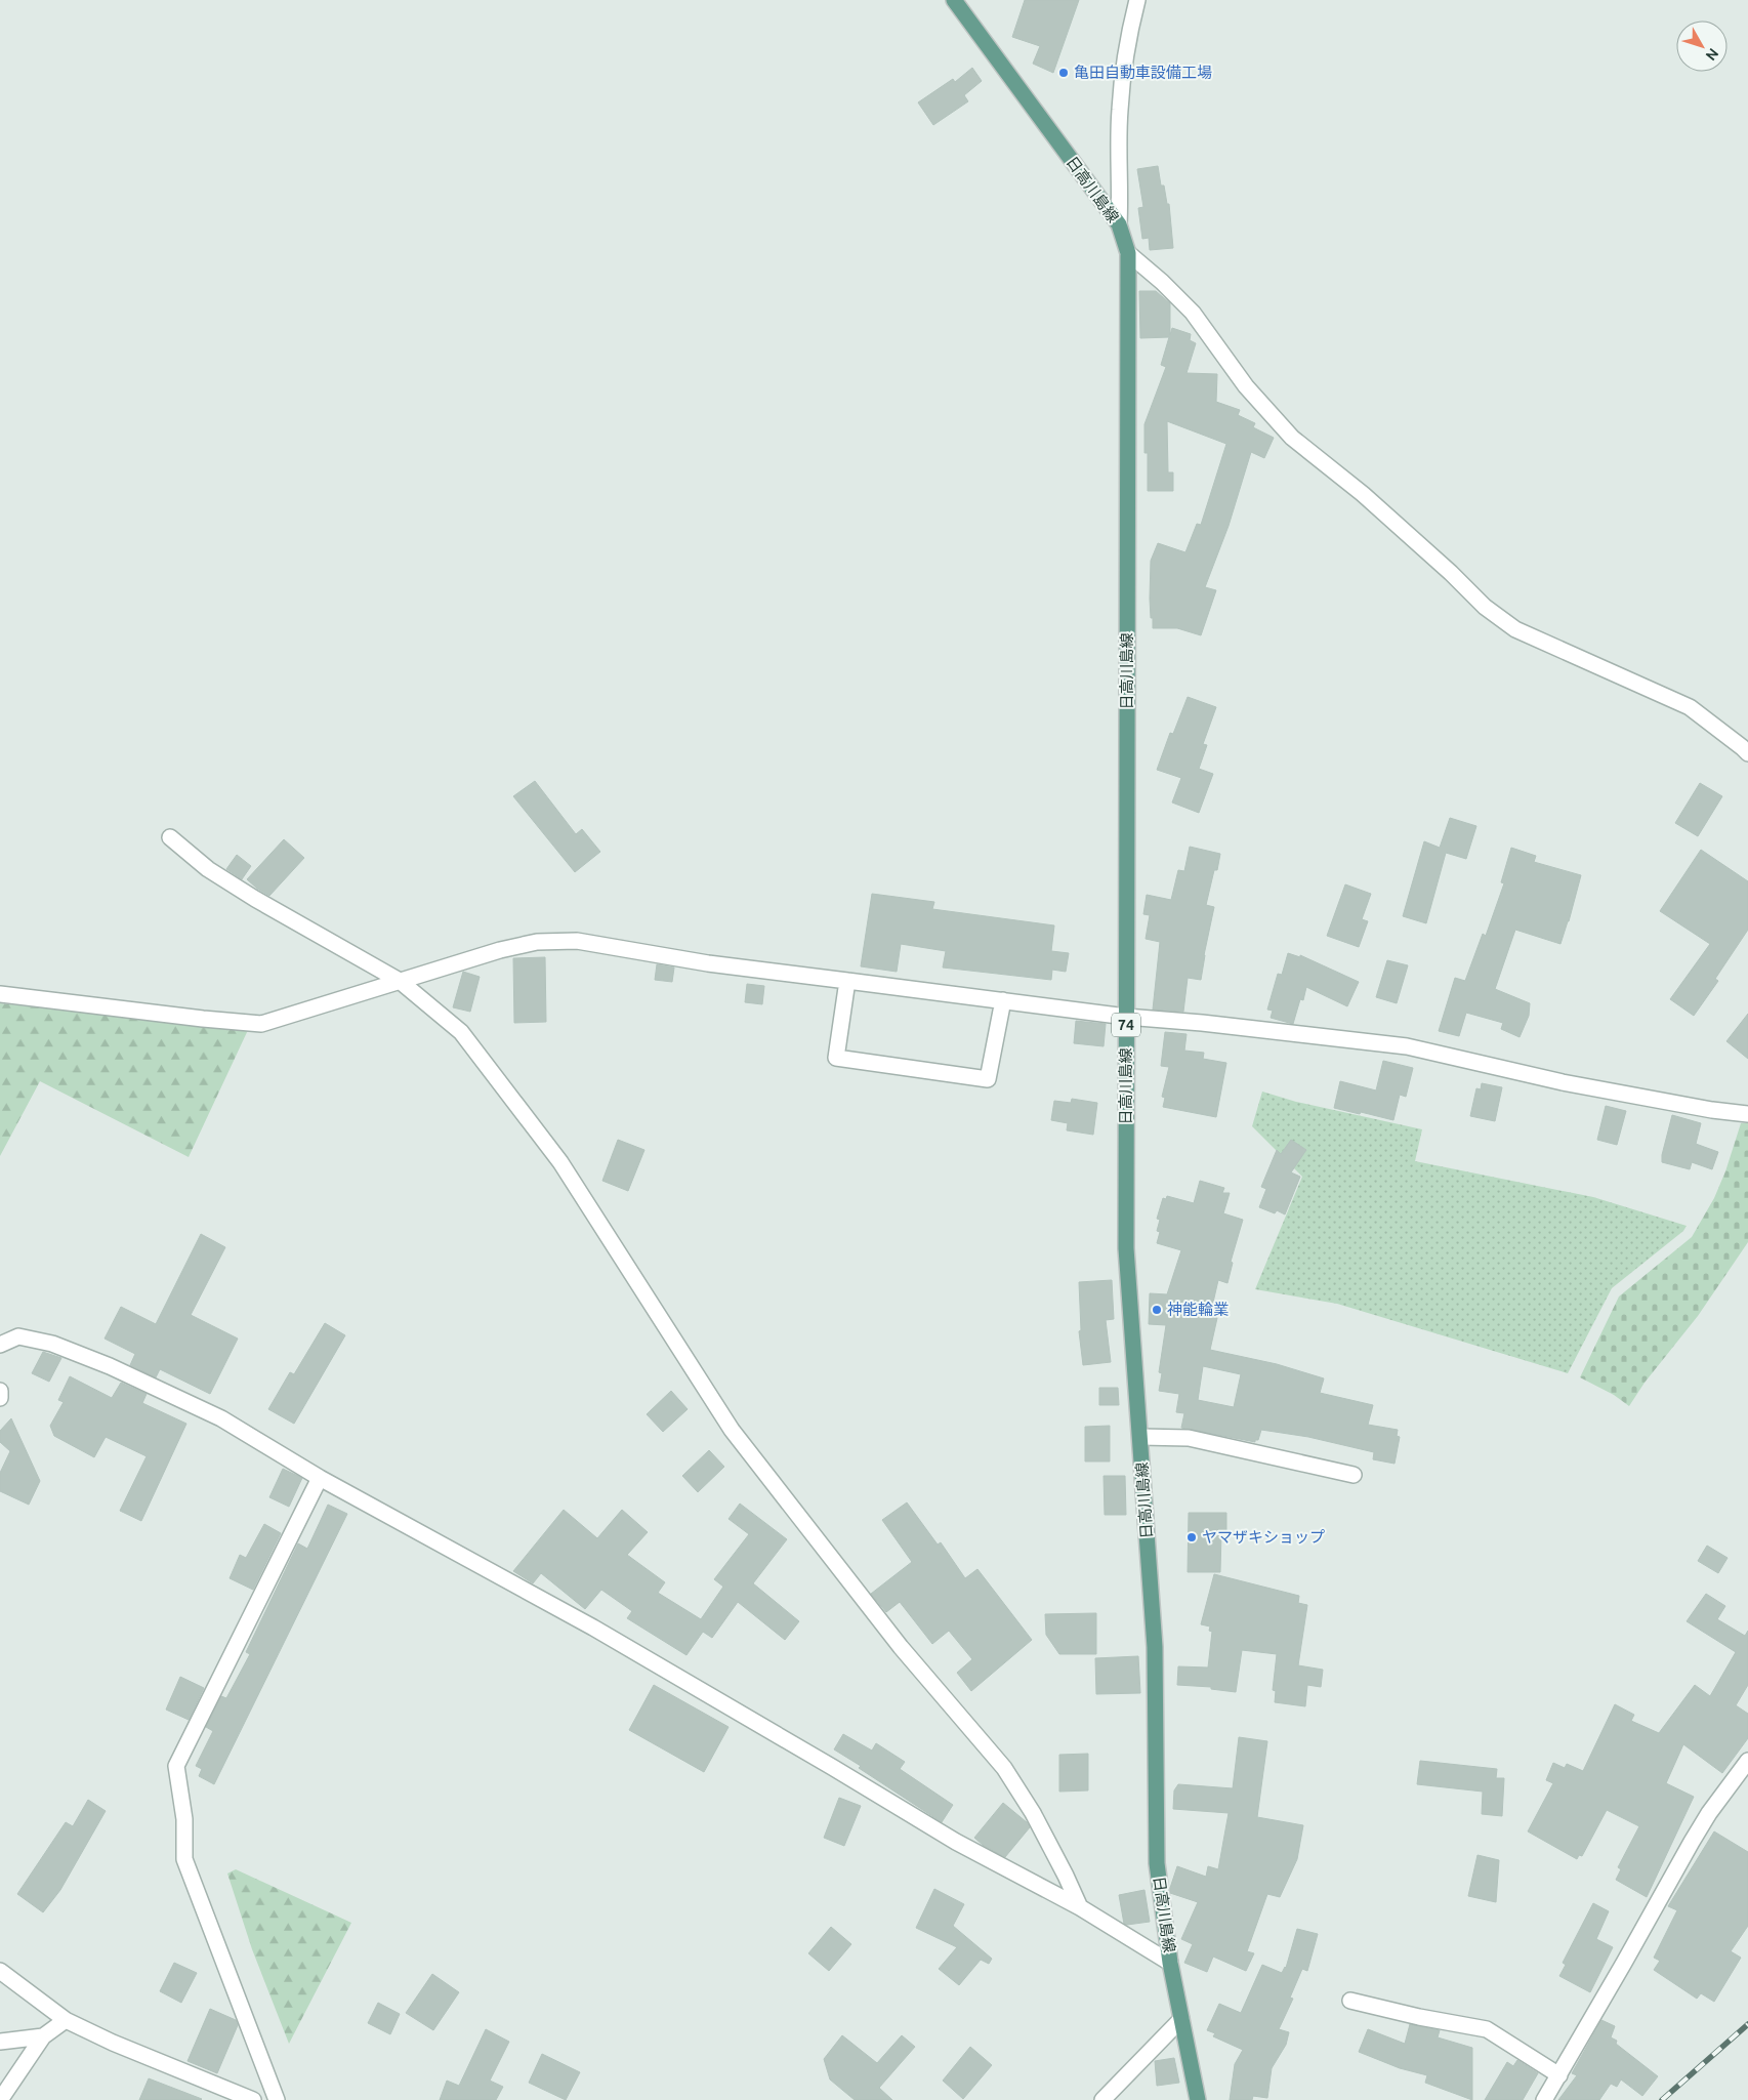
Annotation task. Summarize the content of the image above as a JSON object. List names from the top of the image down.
{
  "streets": {
    "main road": ["日高川島線", "74"]
  },
  "places": ["亀田自動車設備工場", "神能輪業", "ヤマザキショップ"],
  "north": "bottom right"
}
